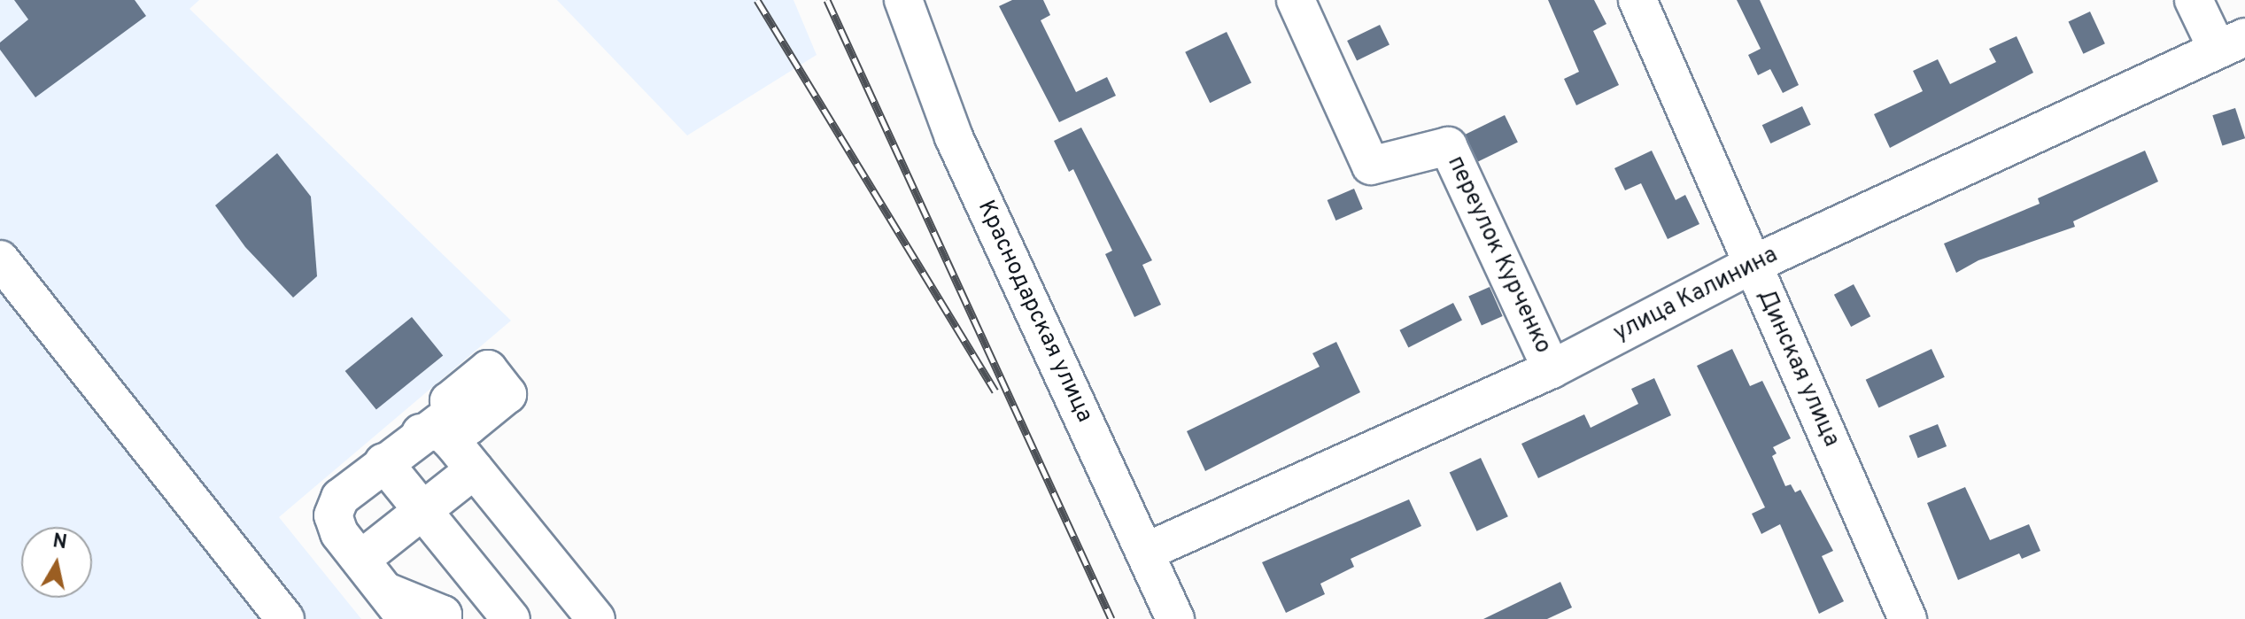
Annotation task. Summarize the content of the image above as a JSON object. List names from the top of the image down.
{
  "streets": {
    "street": [
      "переулок Курченко",
      "улица Калинина",
      "Краснодарская улица",
      "Динская улица"
    ]
  },
  "crossings": [
    ["переулок Курченко", "улица Калинина"],
    ["улица Калинина", "Краснодарская улица"],
    ["улица Калинина", "Динская улица"]
  ],
  "north": "top"
}
